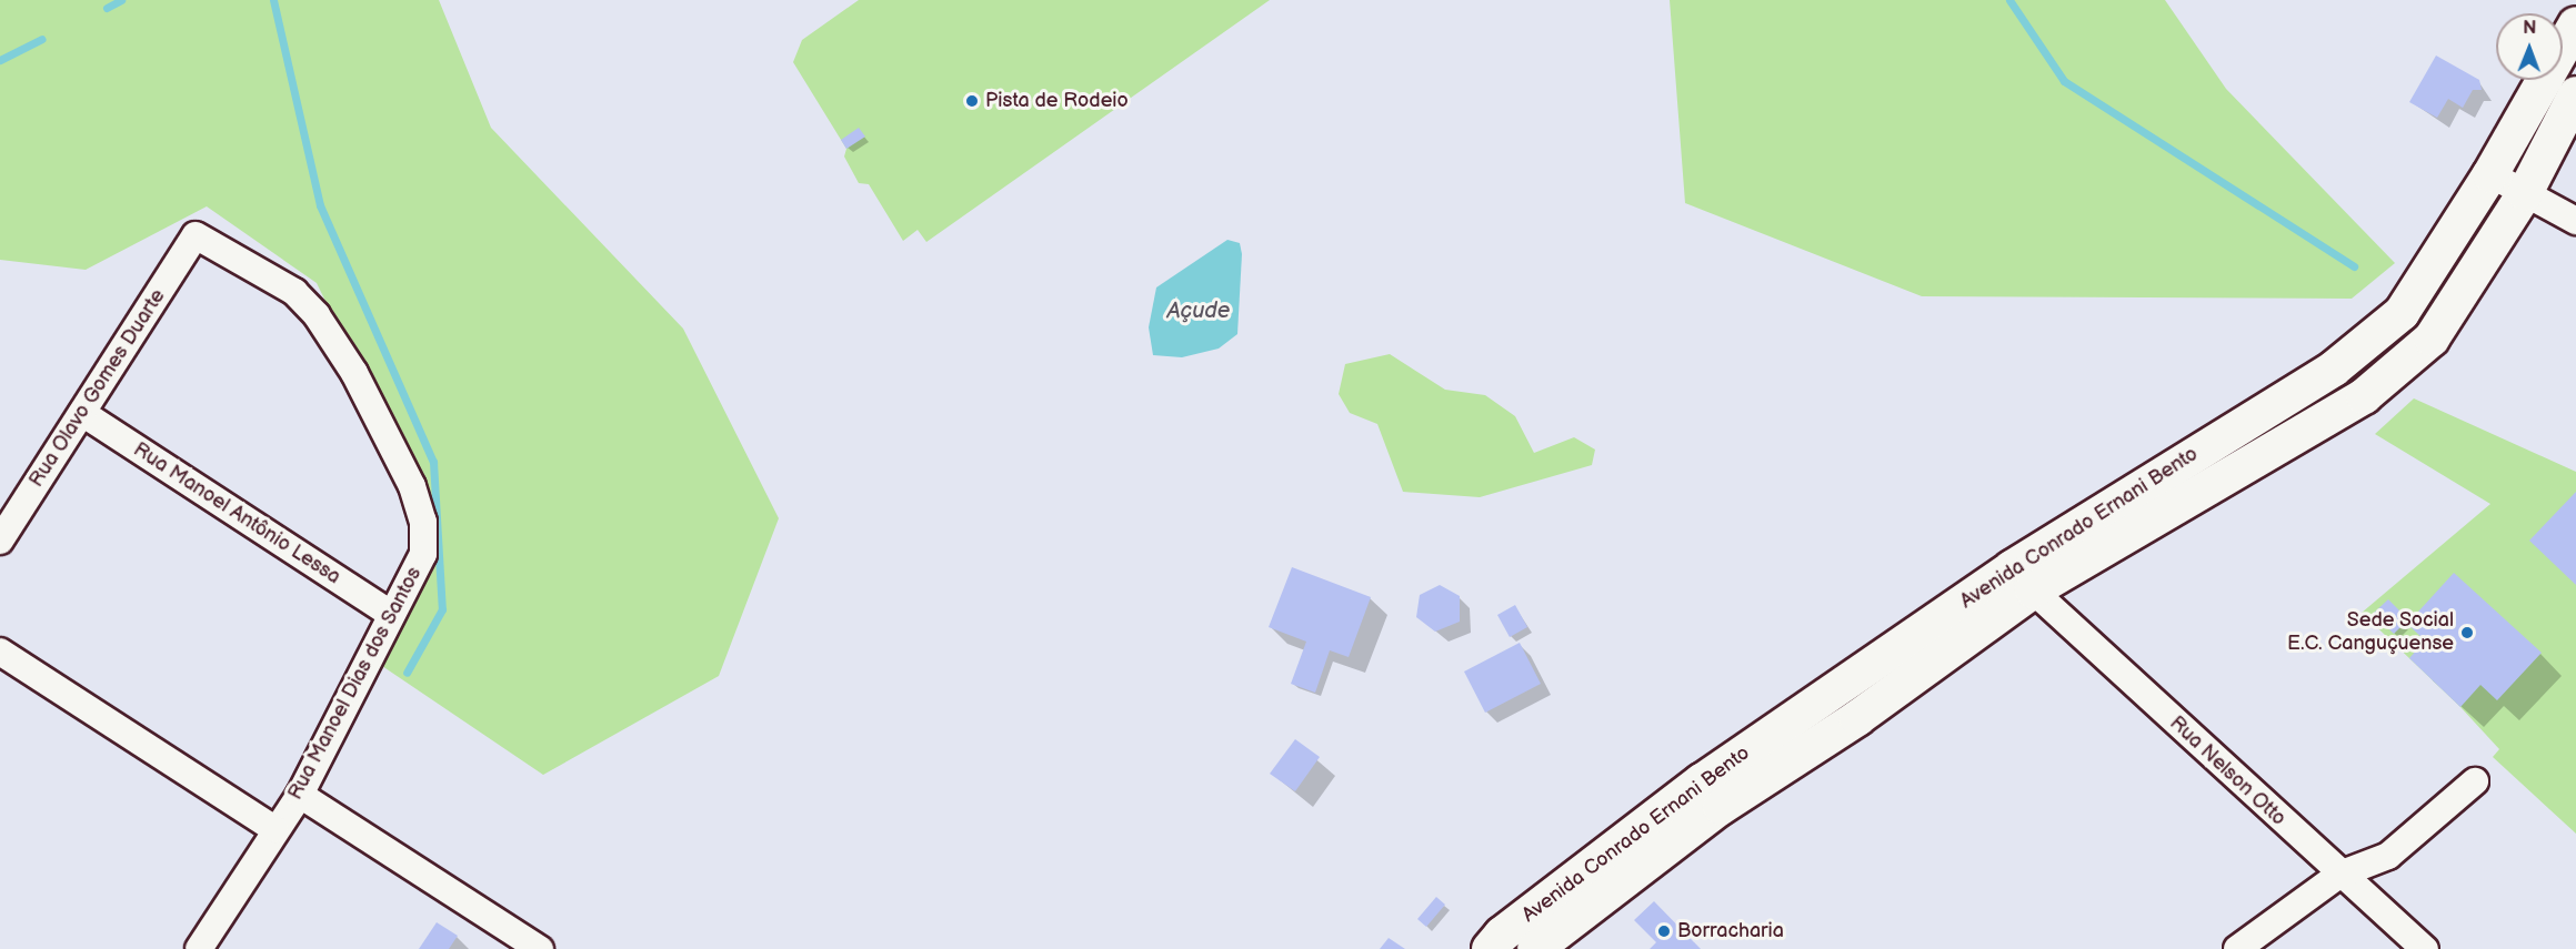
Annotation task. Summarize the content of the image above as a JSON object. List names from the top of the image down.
{
  "streets": {
    "street": [
      "Rua Olavo Gomes Duarte",
      "Rua Manoel Antônio Lessa",
      "Avenida Conrado Ernani Bento",
      "Rua Manoel Dias dos Santos",
      "Rua Nelson Otto"
    ]
  },
  "crossings": [
    ["Rua Olavo Gomes Duarte", "Rua Manoel Antônio Lessa"],
    ["Rua Olavo Gomes Duarte", "Rua Manoel Dias dos Santos"],
    ["Rua Manoel Antônio Lessa", "Rua Manoel Dias dos Santos"],
    ["Avenida Conrado Ernani Bento", "Rua Nelson Otto"]
  ],
  "water": ["Açude"],
  "places": ["Pista de Rodeio", "Sede Social E.C. Canguçuense", "Borracharia"],
  "north": "top"
}
